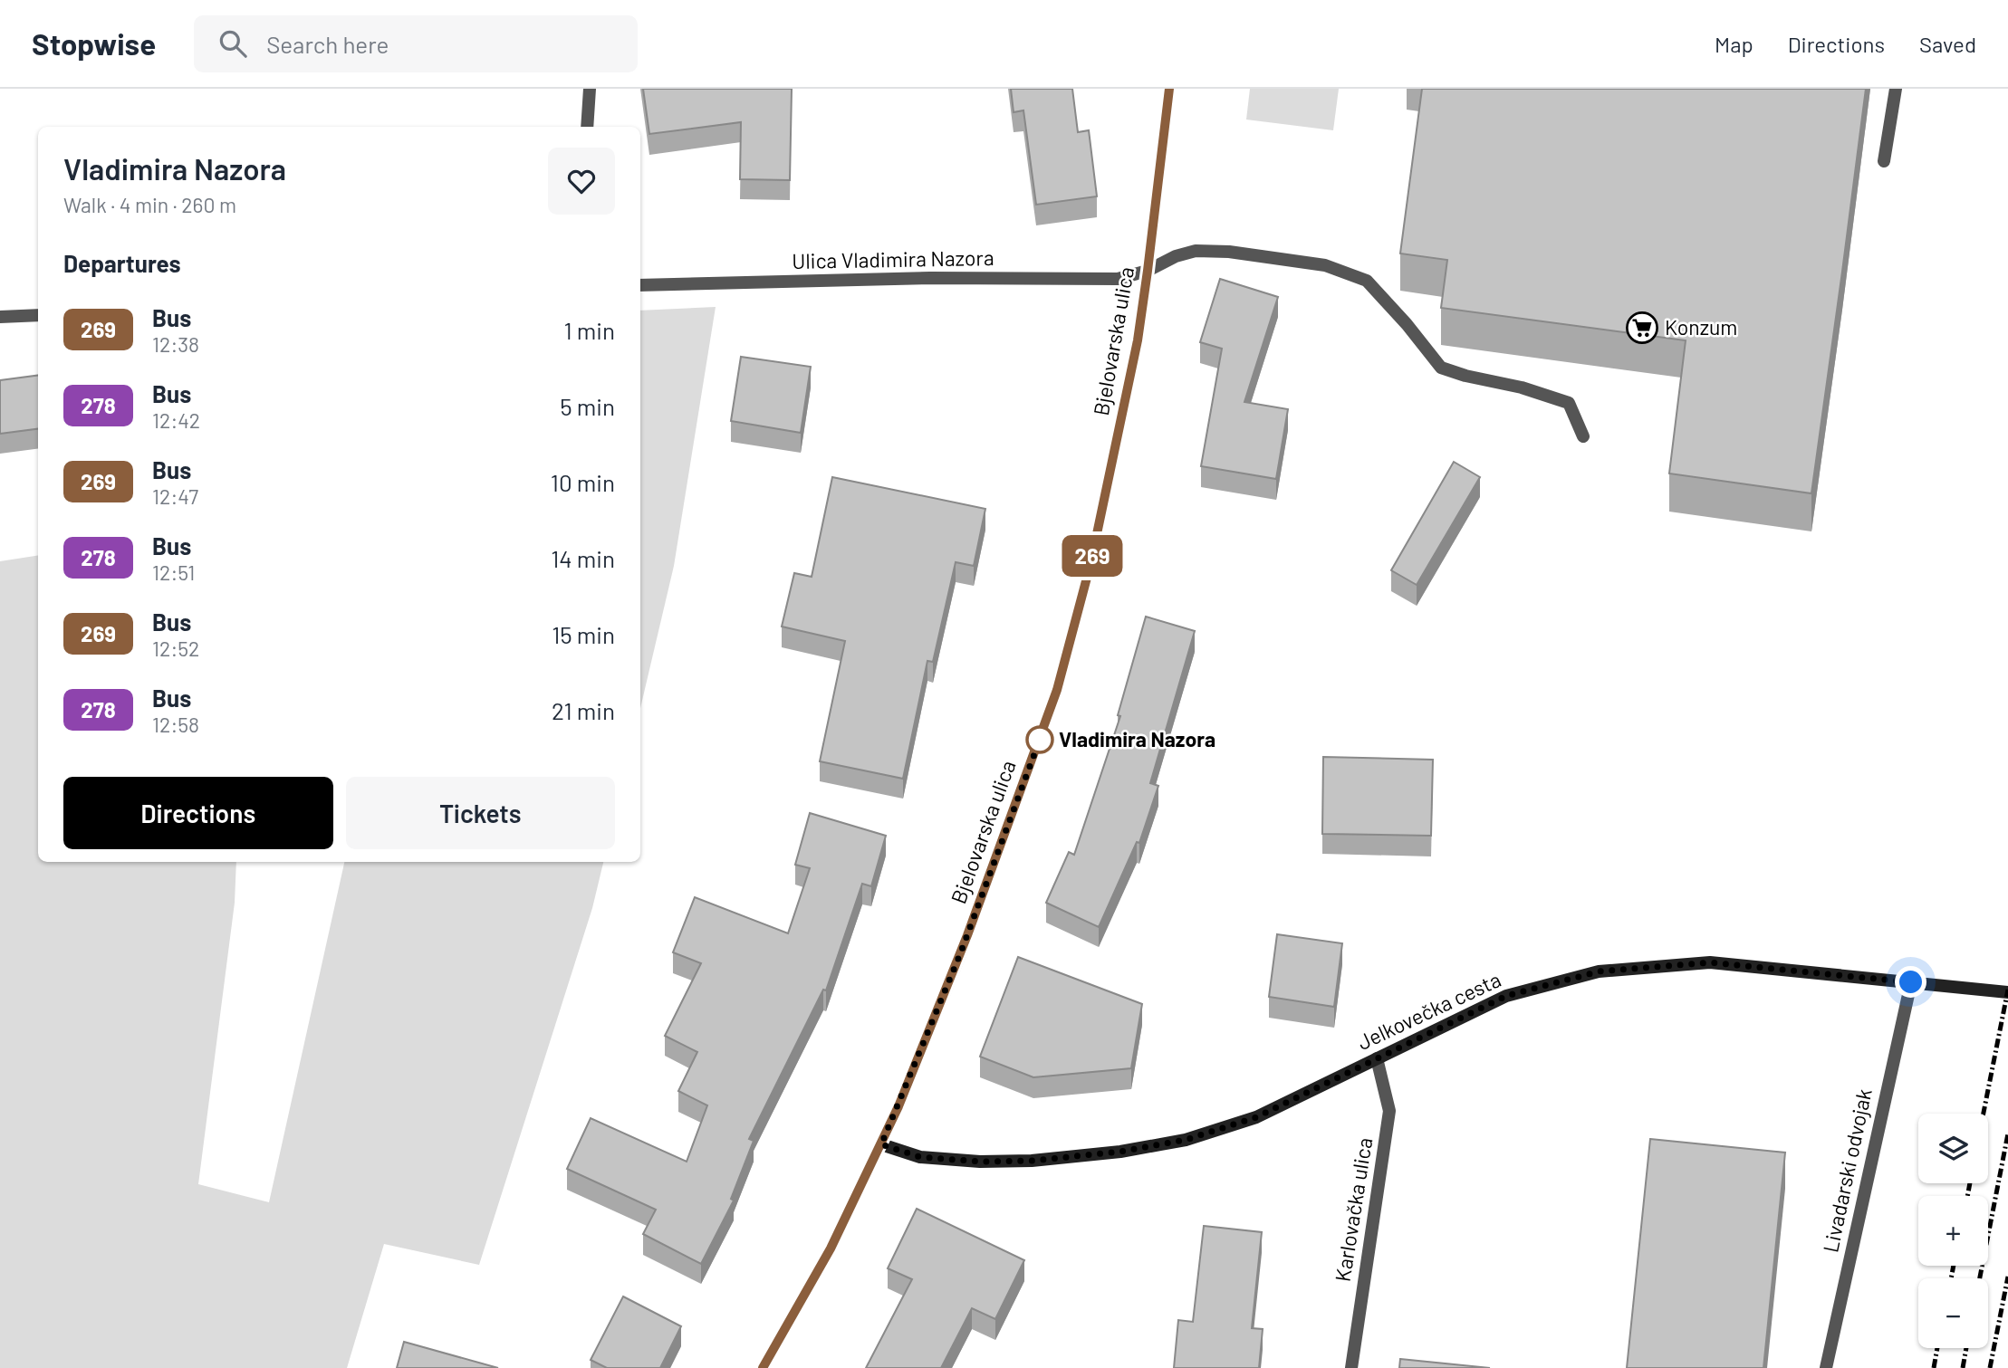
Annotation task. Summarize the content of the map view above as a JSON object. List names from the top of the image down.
{
  "streets": {
    "main road": ["Bjelovarska ulica", "Jelkovečka cesta"],
    "street": ["Ulica Vladimira Nazora", "Livadarski odvojak", "Karlovačka ulica"]
  },
  "crossings": [
    ["Ulica Vladimira Nazora", "Bjelovarska ulica"],
    ["Bjelovarska ulica", "Jelkovečka cesta"],
    ["Jelkovečka cesta", "Livadarski odvojak"],
    ["Jelkovečka cesta", "Karlovačka ulica"]
  ],
  "places": {
    "supermarket": ["Konzum"],
    "other": ["Vladimira Nazora"]
  },
  "lines": ["bus line 269"],
  "page": {
    "header": "Stopwise",
    "search": "Search here",
    "nav": ["Map", "Directions", "Saved"],
    "on_map": "269",
    "heading": [
      ["Vladimira Nazora", "Walk · 4 min · 260 m"],
      "Departures"
    ],
    "list": [
      {
        "mark": "269",
        "name": "Bus",
        "note": "12:38",
        "value": "1 min"
      },
      {
        "mark": "278",
        "name": "Bus",
        "note": "12:42",
        "value": "5 min"
      },
      {
        "mark": "269",
        "name": "Bus",
        "note": "12:47",
        "value": "10 min"
      },
      {
        "mark": "278",
        "name": "Bus",
        "note": "12:51",
        "value": "14 min"
      },
      {
        "mark": "269",
        "name": "Bus",
        "note": "12:52",
        "value": "15 min"
      },
      {
        "mark": "278",
        "name": "Bus",
        "note": "12:58",
        "value": "21 min"
      }
    ],
    "buttons": ["Directions", "Tickets"],
    "map_buttons": ["+", "−"]
  }
}
